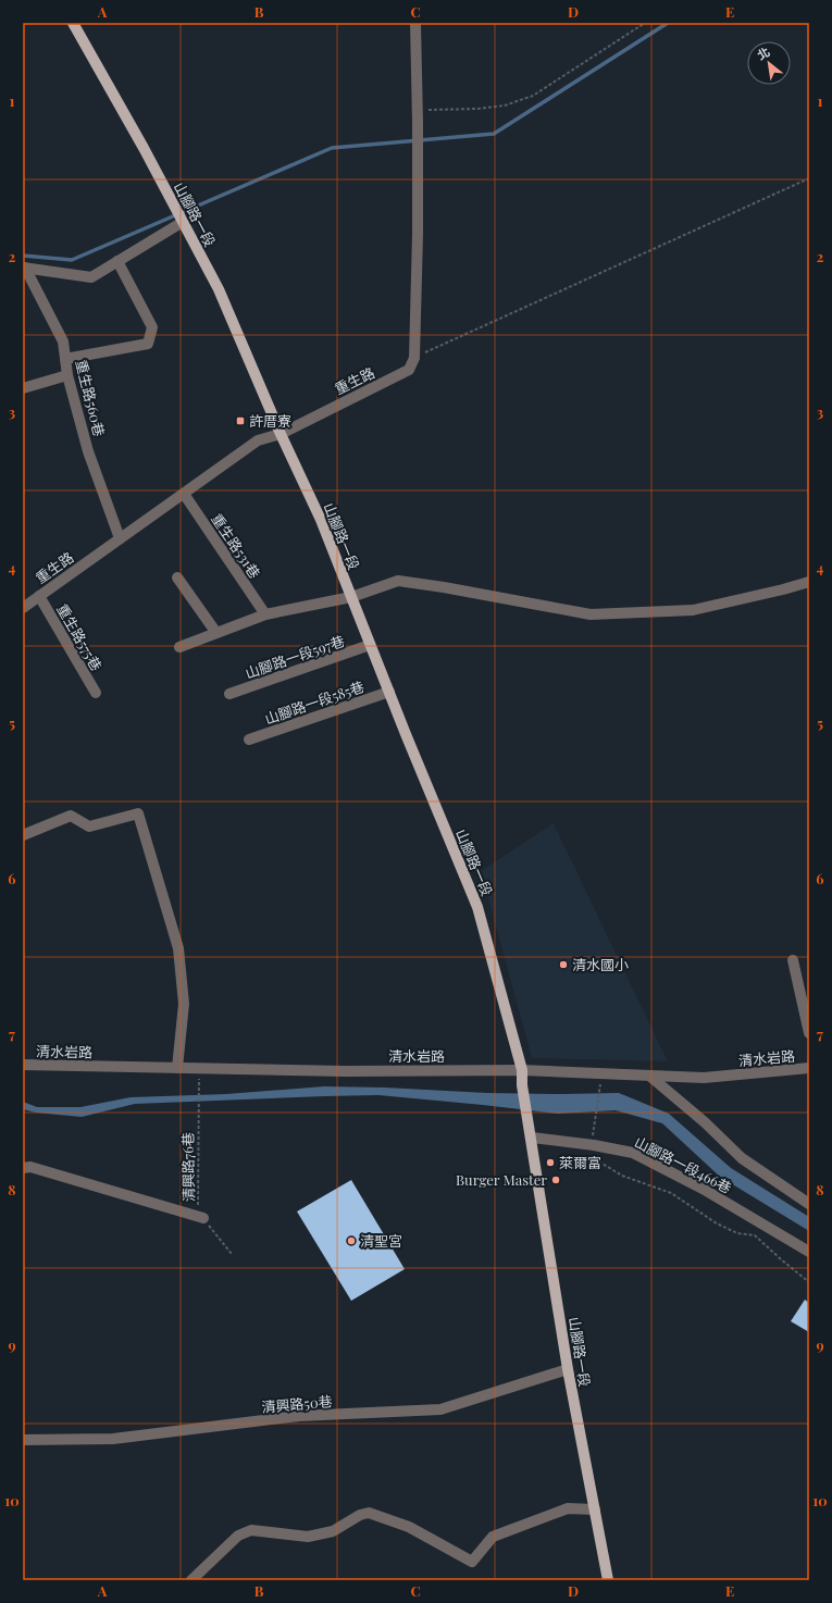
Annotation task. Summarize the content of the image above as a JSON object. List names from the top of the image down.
{
  "streets": {
    "main road": ["山腳路一段"],
    "street": [
      "重生路",
      "重生路560巷",
      "重生路531巷",
      "重生路575巷",
      "山腳路一段597巷",
      "山腳路一段585巷",
      "清水岩路",
      "山腳路一段466巷",
      "清興路50巷"
    ],
    "path": ["清興路76巷"]
  },
  "crossings": [
    ["山腳路一段", "重生路"],
    ["山腳路一段", "山腳路一段597巷"],
    ["山腳路一段", "山腳路一段585巷"],
    ["山腳路一段", "清水岩路"],
    ["山腳路一段", "山腳路一段466巷"],
    ["山腳路一段", "清興路50巷"],
    ["重生路", "重生路560巷"],
    ["重生路", "重生路531巷"],
    ["重生路", "重生路575巷"],
    ["清水岩路", "清興路76巷"]
  ],
  "places": {
    "transit": ["許厝寮"],
    "other": [
      "清水國小",
      "萊爾富",
      "Burger Master",
      "清聖宮"
    ]
  },
  "north": "top left",
  "grid": {
    "columns": [
      "A",
      "B",
      "C",
      "D",
      "E"
    ],
    "rows": [
      "1",
      "2",
      "3",
      "4",
      "5",
      "6",
      "7",
      "8",
      "9",
      "10"
    ]
  }
}
